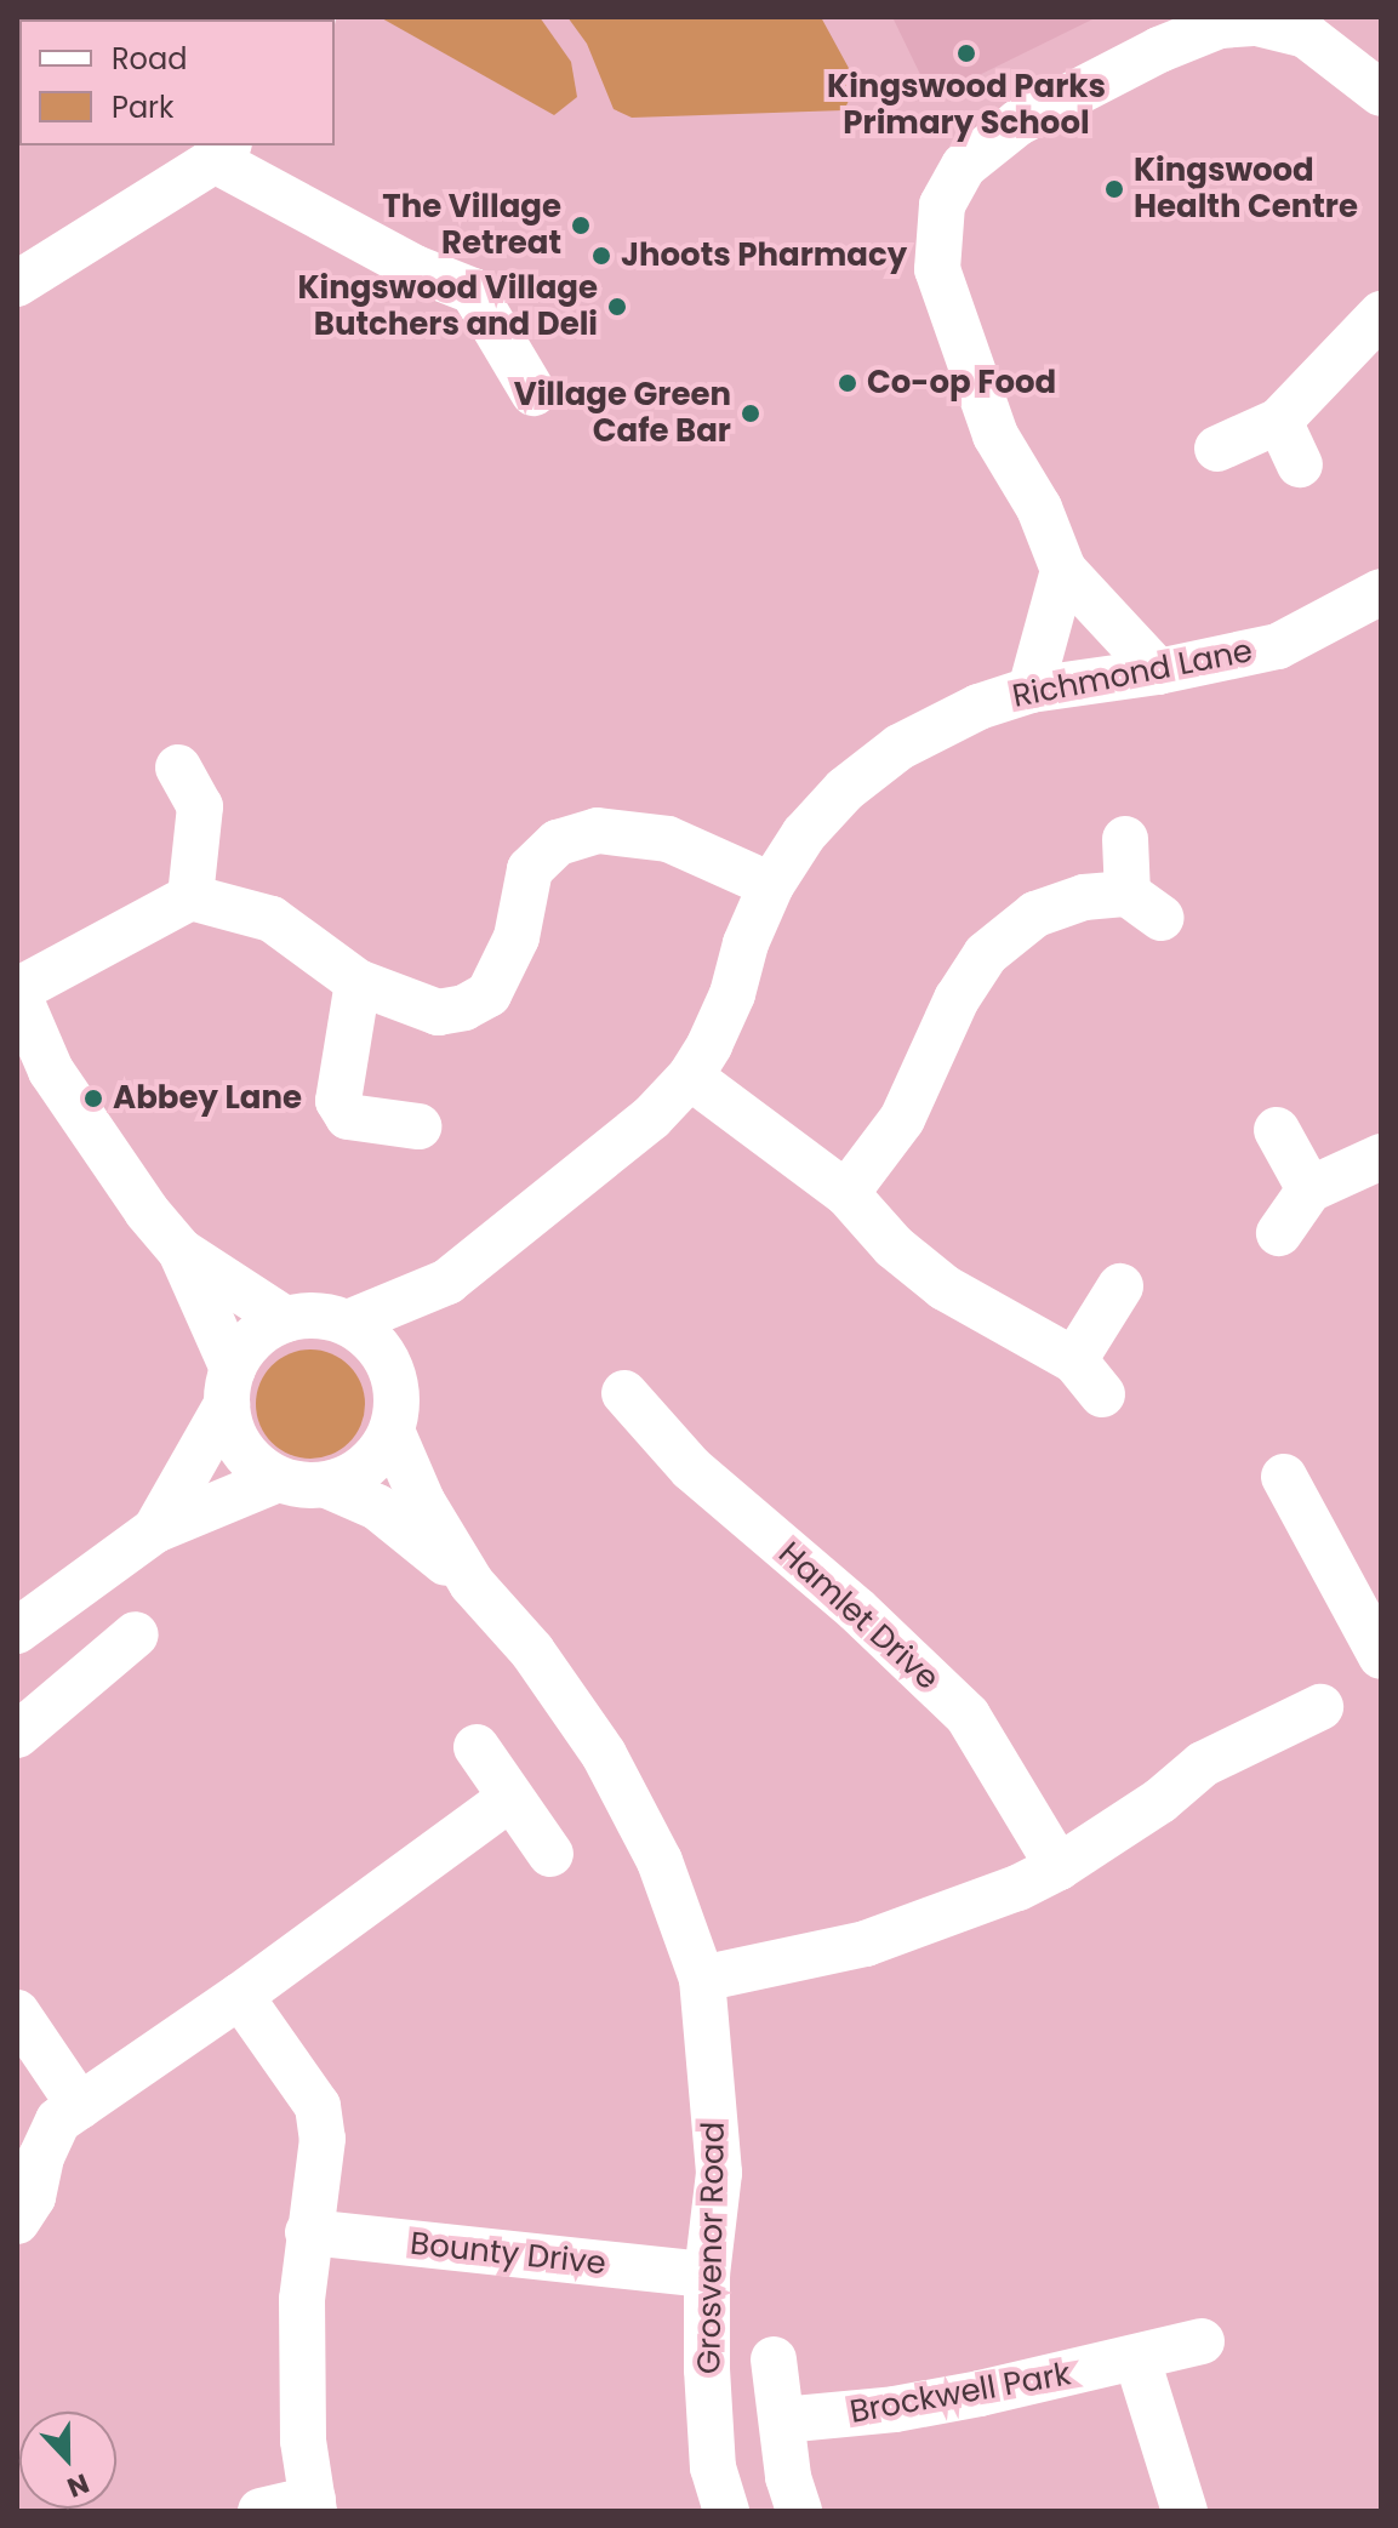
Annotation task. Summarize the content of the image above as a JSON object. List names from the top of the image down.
{
  "streets": {
    "street": [
      "Richmond Lane",
      "Hamlet Drive",
      "Grosvenor Road",
      "Bounty Drive",
      "Brockwell Park"
    ]
  },
  "crossings": [
    ["Richmond Lane", "Grosvenor Road"],
    ["Grosvenor Road", "Bounty Drive"]
  ],
  "places": [
    "Kingswood Parks Primary School",
    "Kingswood Health Centre",
    "The Village Retreat",
    "Jhoots Pharmacy",
    "Kingswood Village Butchers and Deli",
    "Co-op Food",
    "Village Green Cafe Bar",
    "Abbey Lane"
  ],
  "legend": ["Road", "Park"],
  "north": "bottom"
}
